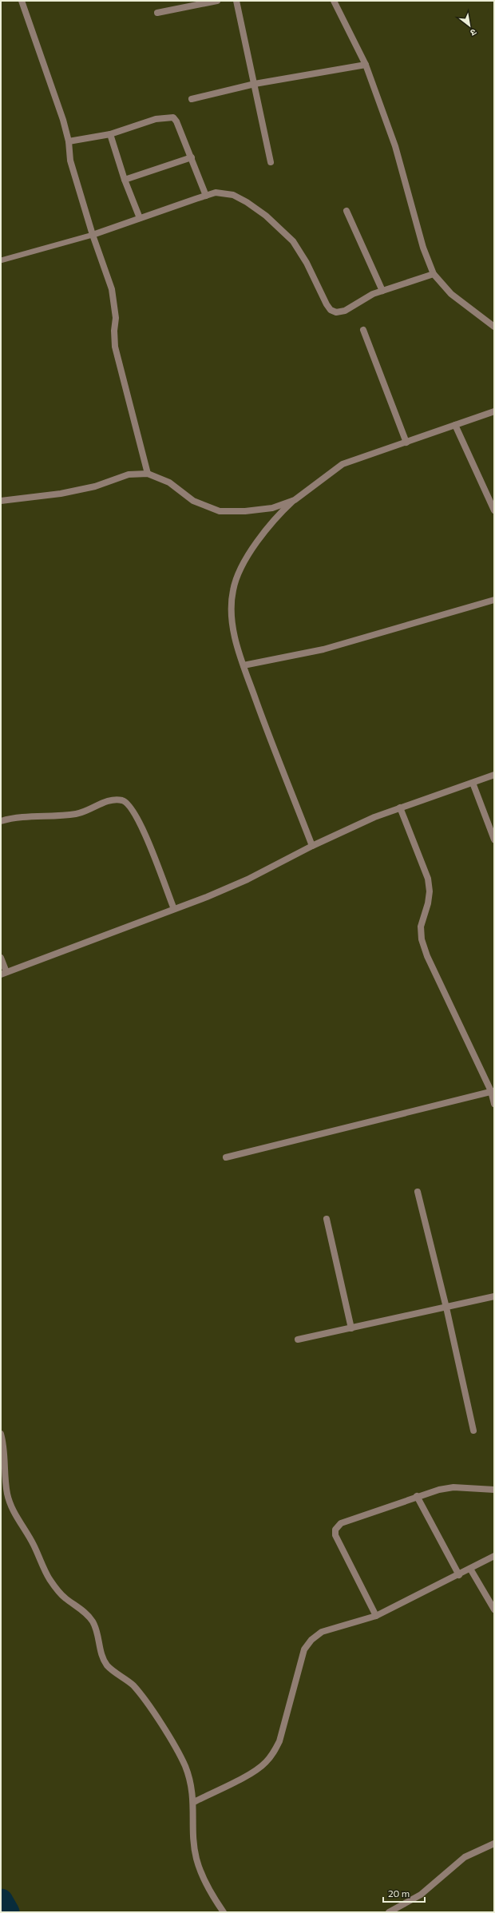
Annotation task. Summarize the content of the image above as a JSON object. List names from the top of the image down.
{
  "scale_bar": "20 m",
  "north": "bottom right"
}
